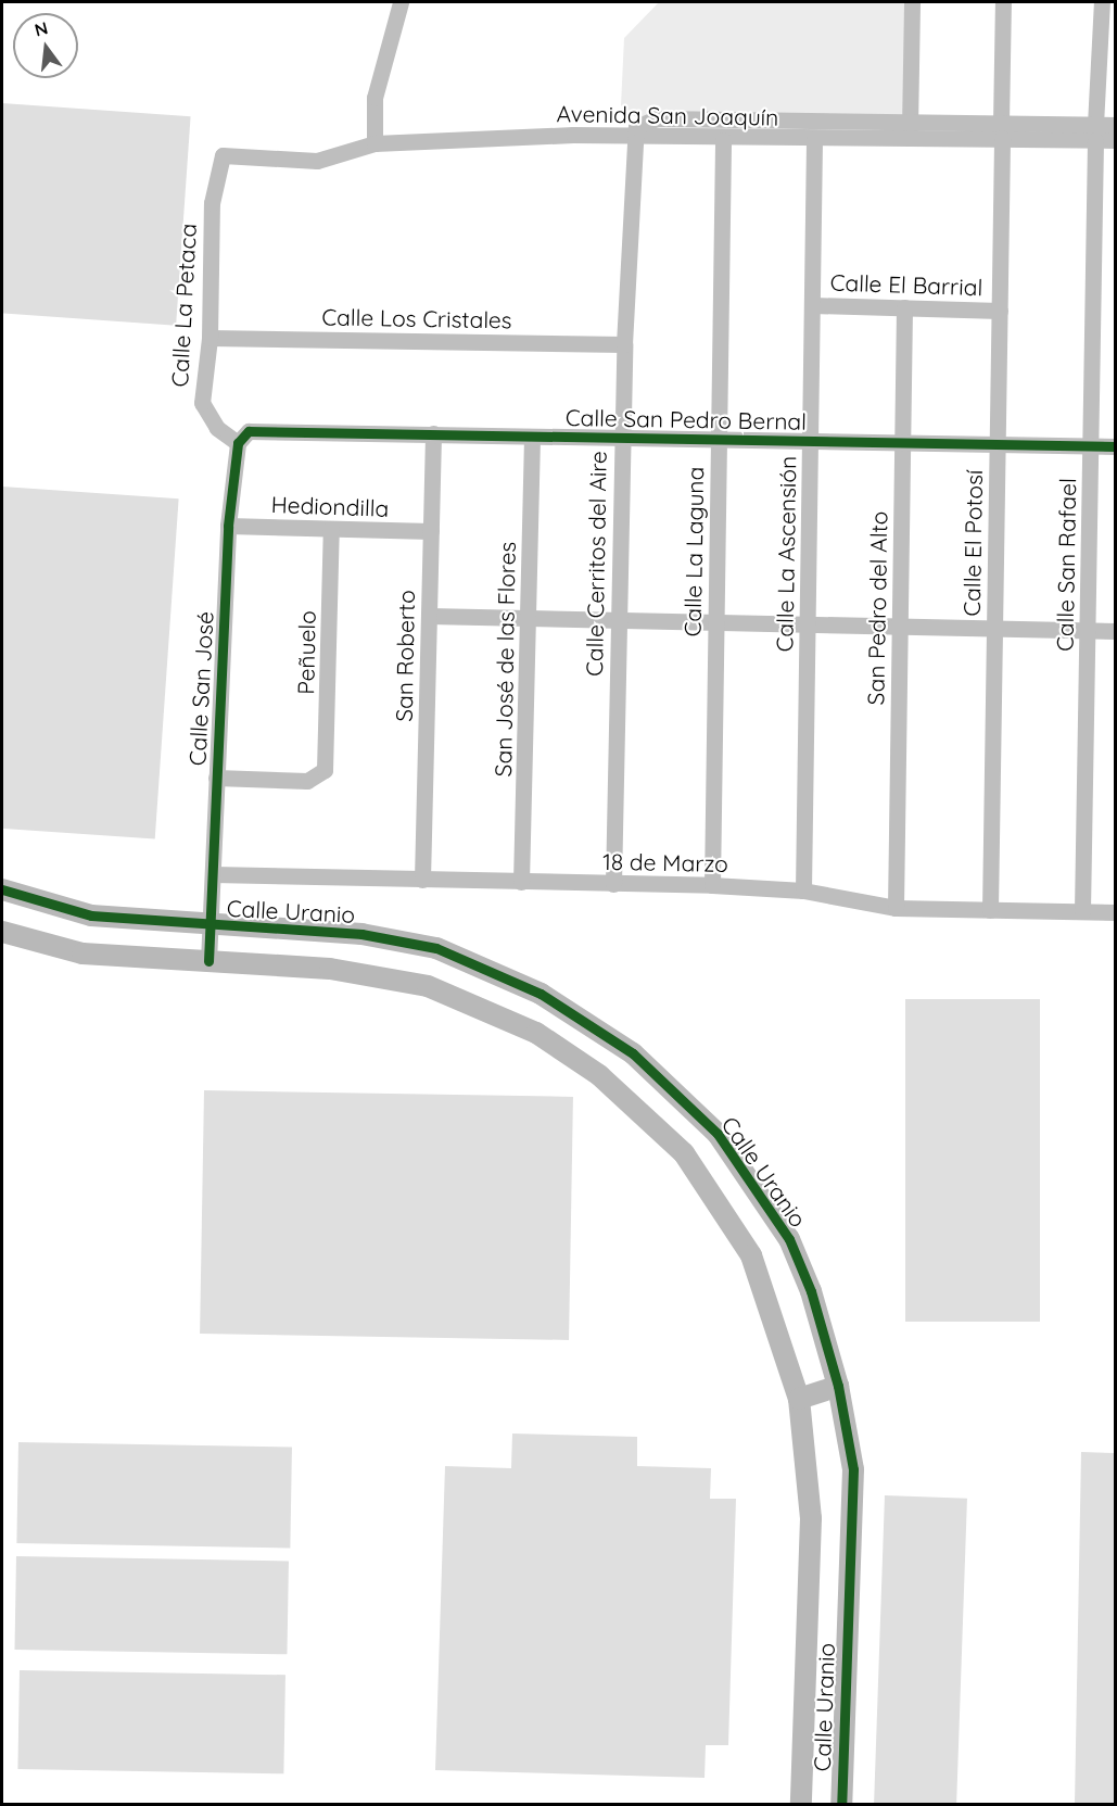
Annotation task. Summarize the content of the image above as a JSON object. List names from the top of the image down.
{
  "streets": {
    "street": [
      "Avenida San Joaquín",
      "Calle El Barrial",
      "Calle La Petaca",
      "Calle Los Cristales",
      "Calle San Pedro Bernal",
      "Hediondilla",
      "Calle El Potosí",
      "Calle La Laguna",
      "Calle La Ascensión",
      "Calle Cerritos del Aire",
      "Calle San Rafael",
      "San Pedro del Alto",
      "Peñuelo",
      "San Roberto",
      "San José de las Flores",
      "Calle San José",
      "18 de Marzo",
      "Calle Uranio"
    ]
  },
  "crossings": [
    ["Avenida San Joaquín", "Calle La Petaca"],
    ["Avenida San Joaquín", "Calle El Potosí"],
    ["Avenida San Joaquín", "Calle La Laguna"],
    ["Avenida San Joaquín", "Calle La Ascensión"],
    ["Avenida San Joaquín", "Calle Cerritos del Aire"],
    ["Avenida San Joaquín", "Calle San Rafael"],
    ["Calle El Barrial", "Calle El Potosí"],
    ["Calle El Barrial", "Calle La Ascensión"],
    ["Calle El Barrial", "San Pedro del Alto"],
    ["Calle La Petaca", "Calle Los Cristales"],
    ["Calle La Petaca", "Calle San Pedro Bernal"],
    ["Calle La Petaca", "Calle San José"],
    ["Calle Los Cristales", "Calle Cerritos del Aire"],
    ["Calle San Pedro Bernal", "Calle El Potosí"],
    ["Calle San Pedro Bernal", "Calle La Laguna"],
    ["Calle San Pedro Bernal", "Calle La Ascensión"],
    ["Calle San Pedro Bernal", "Calle Cerritos del Aire"],
    ["Calle San Pedro Bernal", "Calle San Rafael"],
    ["Calle San Pedro Bernal", "San Pedro del Alto"],
    ["Calle San Pedro Bernal", "San Roberto"],
    ["Calle San Pedro Bernal", "San José de las Flores"],
    ["Calle San Pedro Bernal", "Calle San José"],
    ["Hediondilla", "Peñuelo"],
    ["Hediondilla", "San Roberto"],
    ["Hediondilla", "Calle San José"],
    ["Calle El Potosí", "18 de Marzo"],
    ["Calle La Laguna", "18 de Marzo"],
    ["Calle La Ascensión", "18 de Marzo"],
    ["Calle Cerritos del Aire", "18 de Marzo"],
    ["Calle San Rafael", "18 de Marzo"],
    ["San Pedro del Alto", "18 de Marzo"],
    ["Peñuelo", "Calle San José"],
    ["San Roberto", "18 de Marzo"],
    ["San José de las Flores", "18 de Marzo"],
    ["Calle San José", "18 de Marzo"],
    ["Calle San José", "Calle Uranio"]
  ],
  "north": "top"
}
